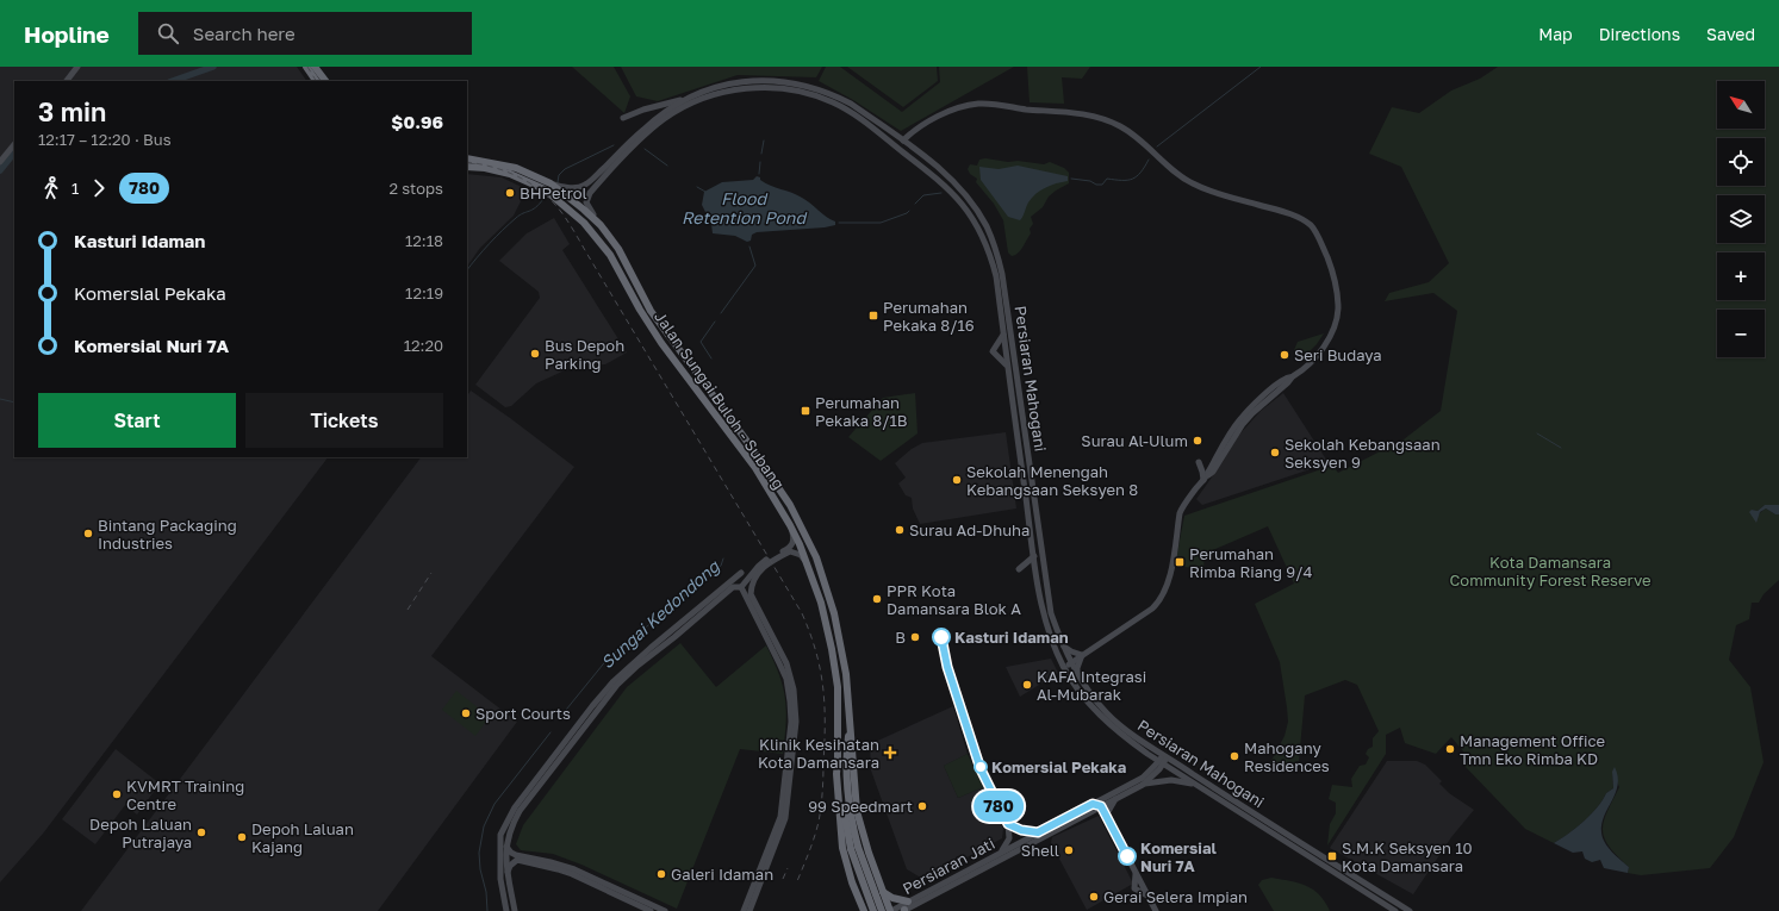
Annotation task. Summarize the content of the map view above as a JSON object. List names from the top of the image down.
{
  "streets": {
    "highway": ["Jalan Sungai Buloh - Subang"],
    "main road": ["Persiaran Mahogani", "Persiaran Jati"]
  },
  "crossings": [
    ["Persiaran Mahogani", "Jalan Sungai Buloh - Subang"],
    ["Persiaran Mahogani", "Persiaran Jati"],
    ["Jalan Sungai Buloh - Subang", "Persiaran Jati"]
  ],
  "water": ["Flood Retention Pond", "Sungai Kedondong"],
  "parks": ["Kota Damansara Community Forest Reserve"],
  "places": {
    "other": [
      "BHPetrol",
      "Bus Depoh Parking",
      "Seri Budaya",
      "Surau Al-Ulum",
      "Sekolah Kebangsaan Seksyen 9",
      "Sekolah Menengah Kebangsaan Seksyen 8",
      "Surau Ad-Dhuha",
      "Bintang Packaging Industries",
      "PPR Kota Damansara Blok A",
      "B",
      "Kasturi Idaman",
      "KAFA Integrasi Al-Mubarak",
      "Sport Courts",
      "Management Office Tmn Eko Rimba KD",
      "Mahogany Residences",
      "Komersial Pekaka",
      "KVMRT Training Centre",
      "99 Speedmart",
      "Depoh Laluan Putrajaya",
      "Depoh Laluan Kajang",
      "Shell",
      "Komersial Nuri 7A",
      "Galeri Idaman",
      "Gerai Selera Impian"
    ],
    "transit": [
      "Perumahan Pekaka 8/16",
      "Perumahan Pekaka 8/1B",
      "Perumahan Rimba Riang 9/4",
      "S.M.K Seksyen 10 Kota Damansara"
    ],
    "health": ["Klinik Kesihatan Kota Damansara"]
  },
  "lines": ["bus line 780"],
  "north": "top left",
  "page": {
    "header": "Hopline",
    "search": "Search here",
    "nav": ["Map", "Directions", "Saved"],
    "on_map": "780",
    "map_buttons": ["+", "−"],
    "heading": ["3 min", "12:17 – 12:20 · Bus", "$0.96"],
    "legs": ["1", "780", "2 stops"],
    "list": [
      {
        "name": "Kasturi Idaman",
        "value": "12:18"
      },
      {
        "name": "Komersial Pekaka",
        "value": "12:19"
      },
      {
        "name": "Komersial Nuri 7A",
        "value": "12:20"
      }
    ],
    "buttons": ["Start", "Tickets"]
  }
}
